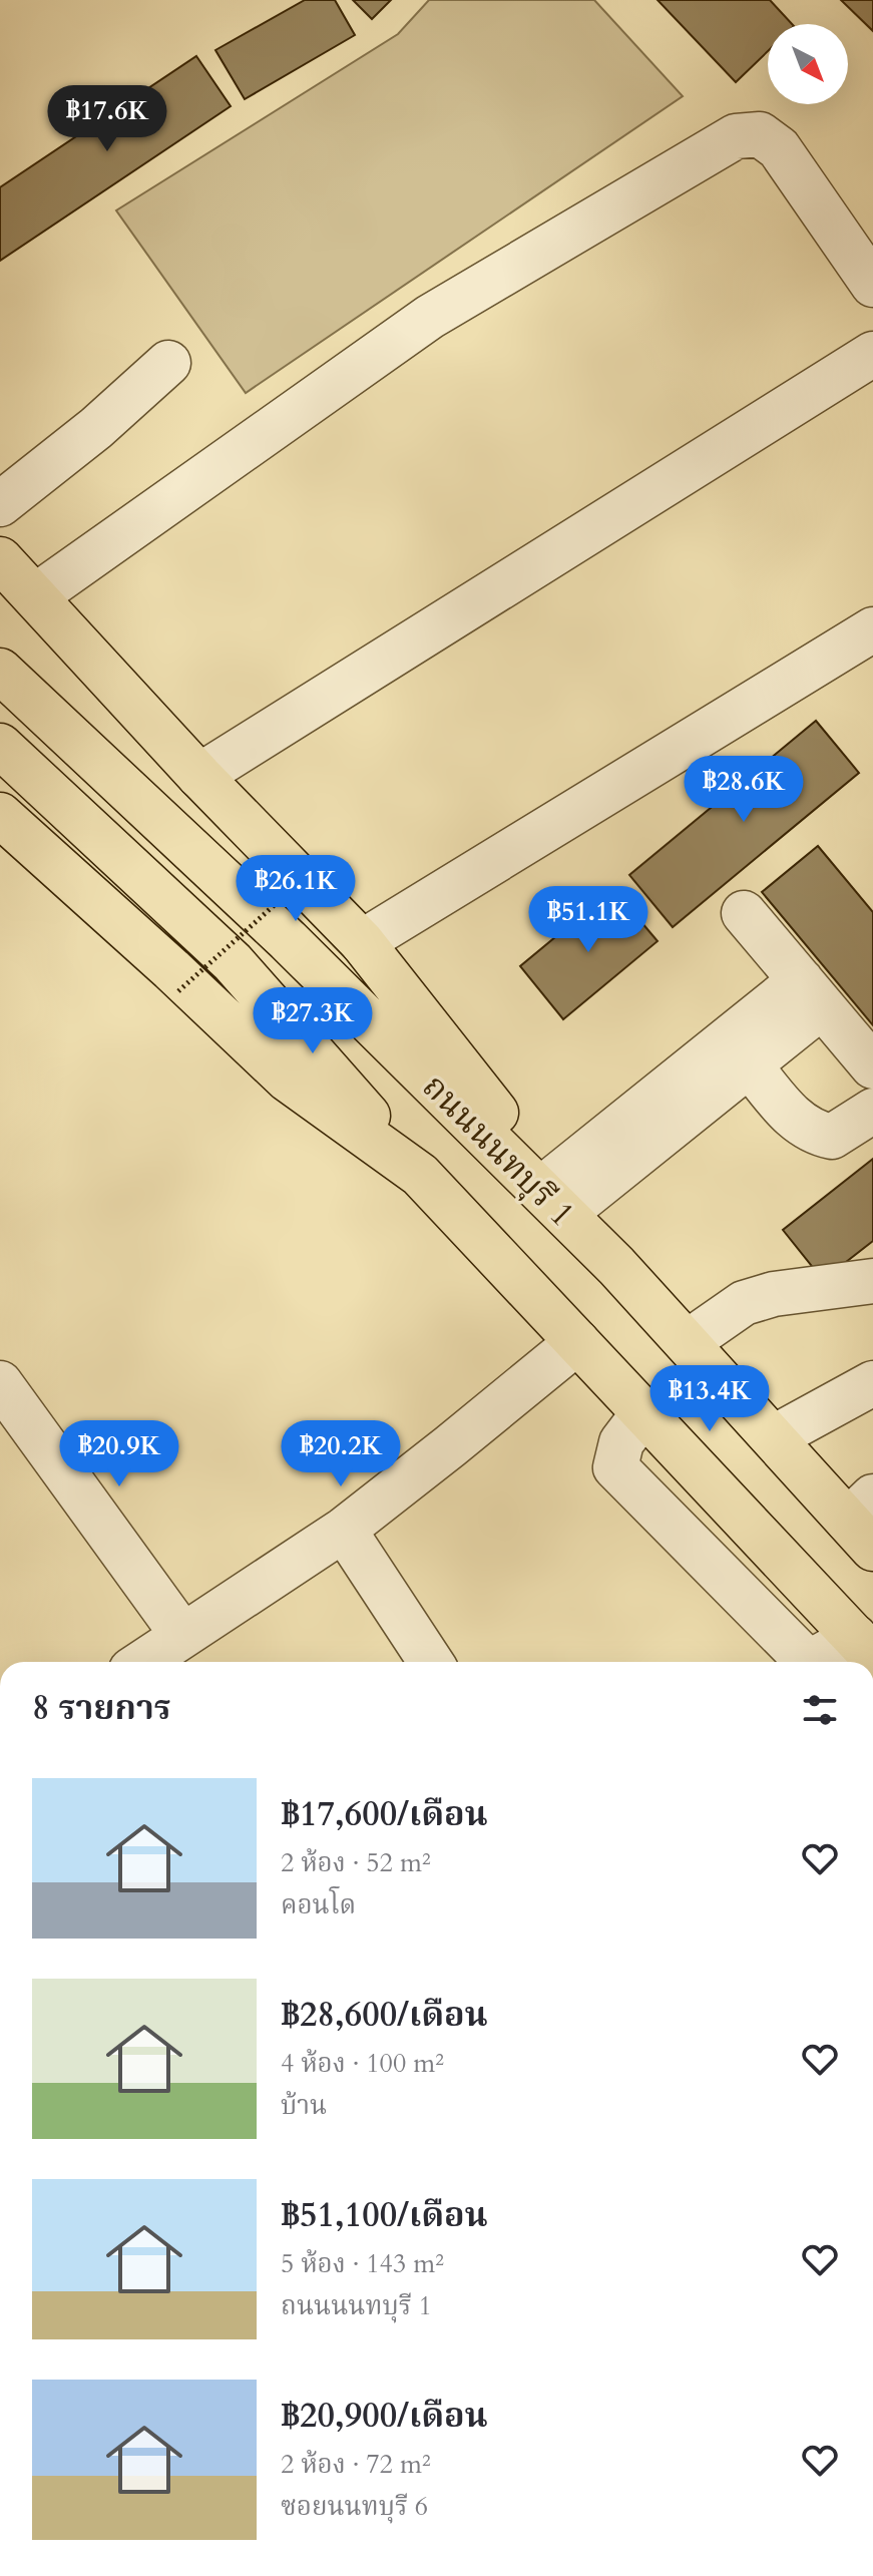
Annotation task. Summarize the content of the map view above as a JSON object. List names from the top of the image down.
{
  "streets": {
    "main road": ["ถนนนนทบุรี 1"]
  },
  "north": "bottom right",
  "page": {
    "price": [
      "฿17.6K",
      "฿28.6K",
      "฿26.1K",
      "฿51.1K",
      "฿27.3K",
      "฿13.4K",
      "฿20.9K",
      "฿20.2K"
    ],
    "heading": "8 รายการ",
    "list": [
      {
        "name": "฿17,600/เดือน",
        "note": "2 ห้อง · 52 m² · คอนโด"
      },
      {
        "name": "฿28,600/เดือน",
        "note": "4 ห้อง · 100 m² · บ้าน"
      },
      {
        "name": "฿51,100/เดือน",
        "note": "5 ห้อง · 143 m² · ถนนนนทบุรี 1"
      },
      {
        "name": "฿20,900/เดือน",
        "note": "2 ห้อง · 72 m² · ซอยนนทบุรี 6"
      }
    ]
  }
}
